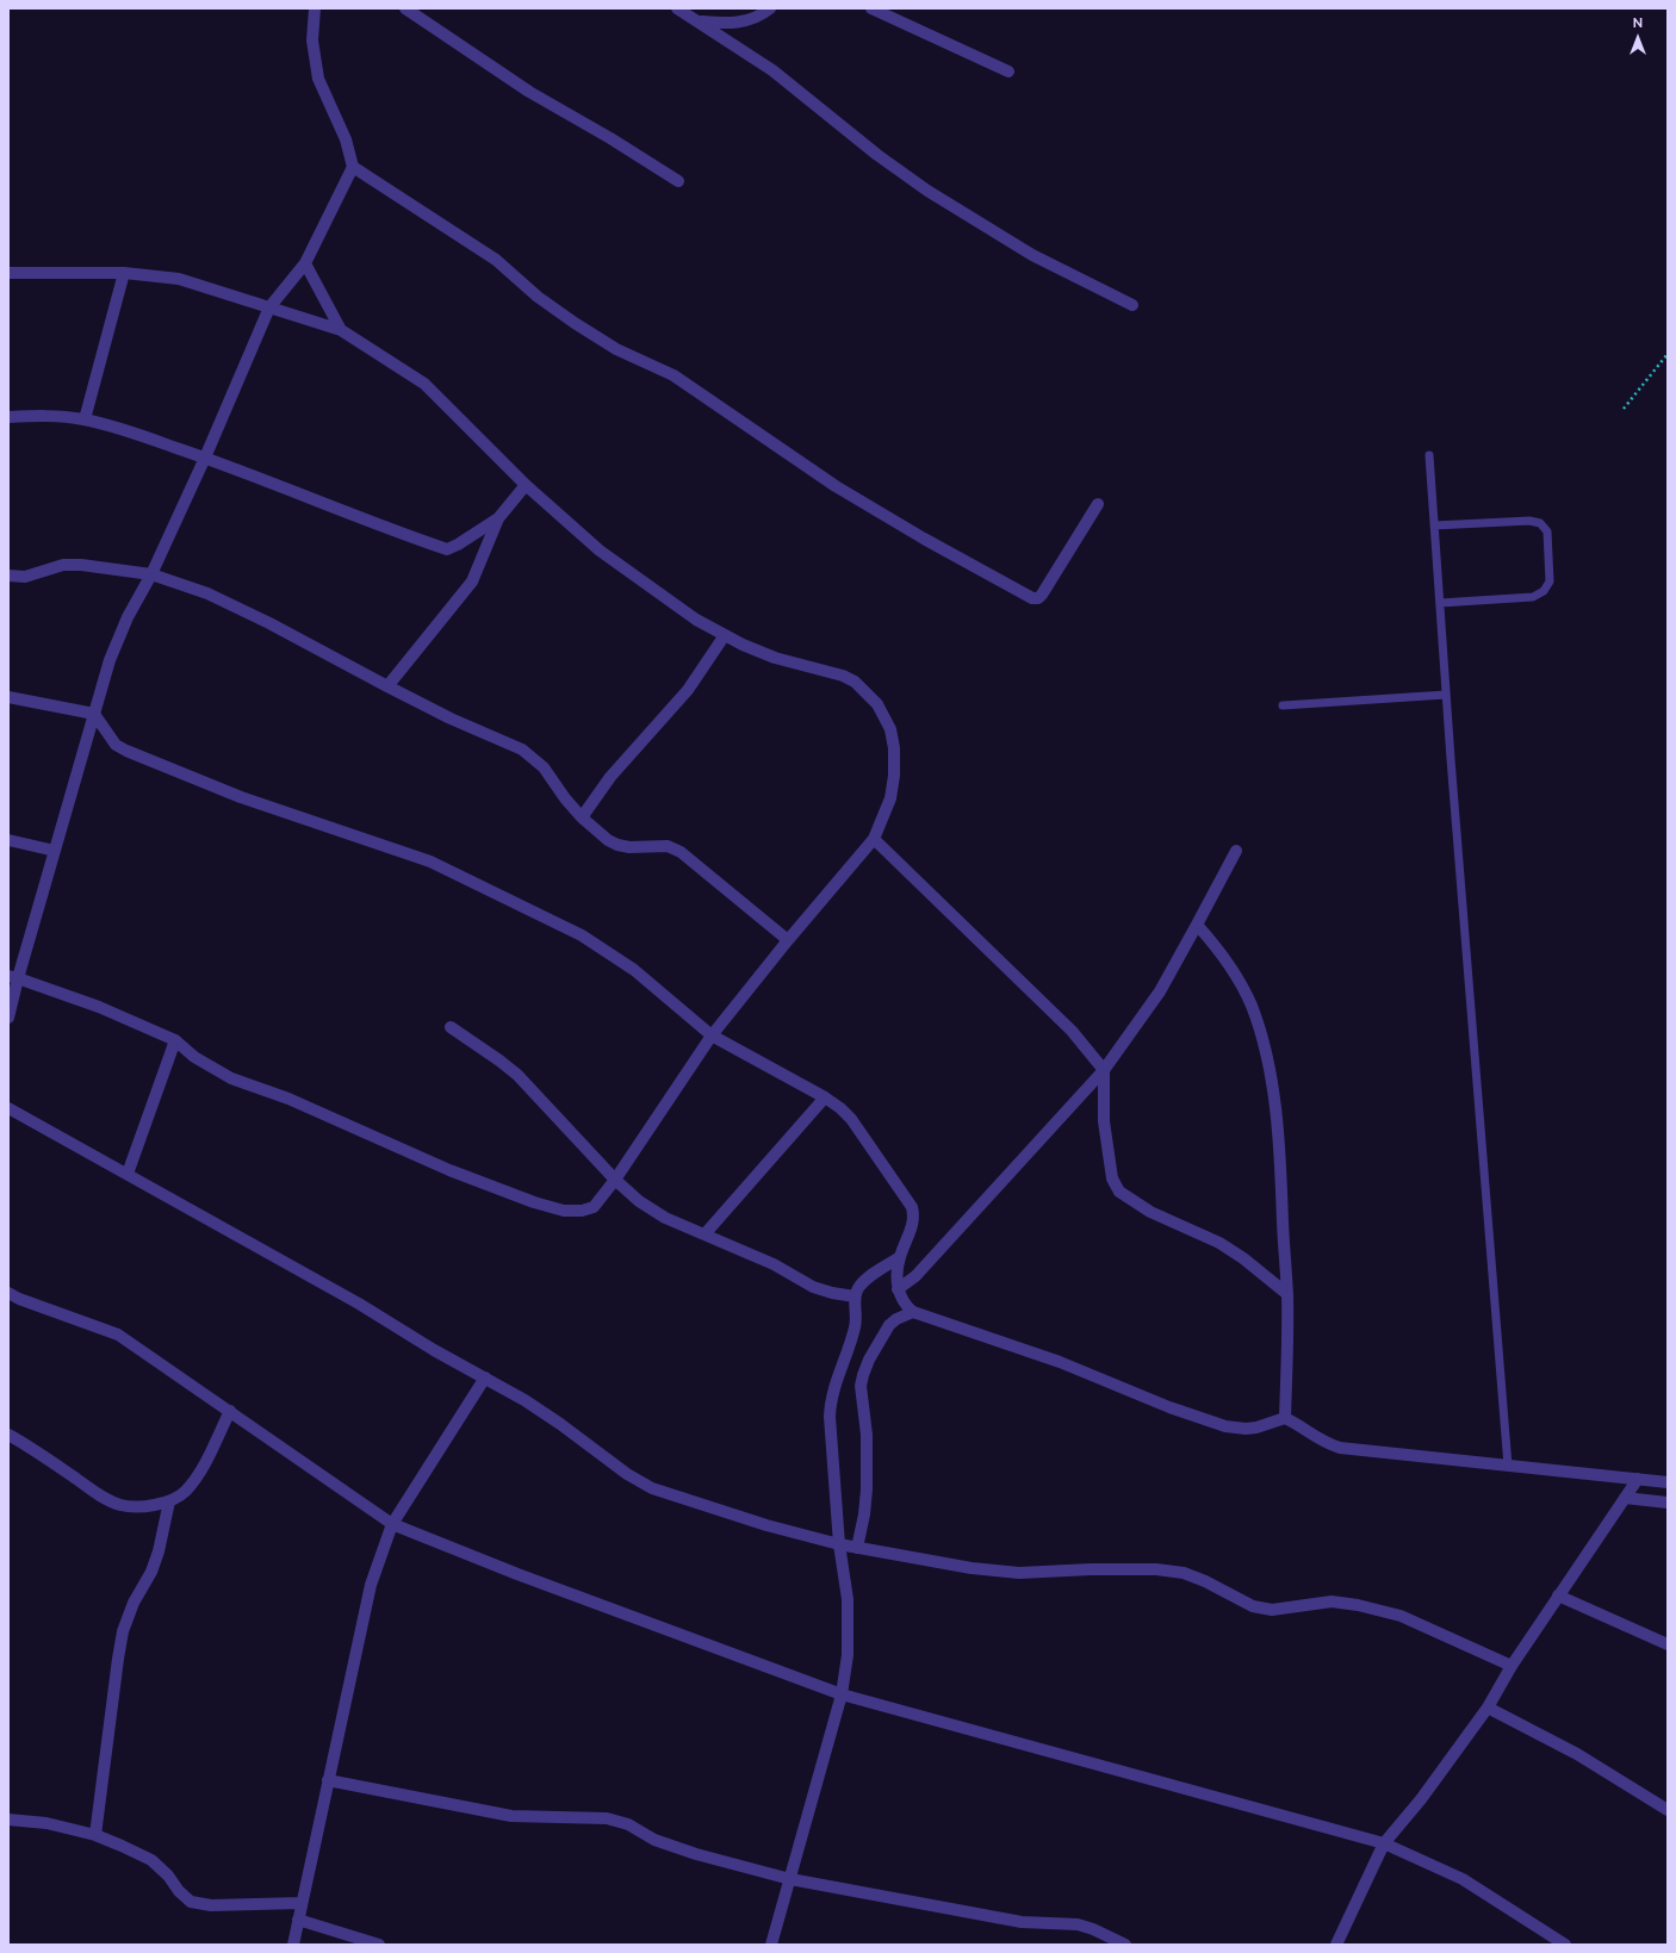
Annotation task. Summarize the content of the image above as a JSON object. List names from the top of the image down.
{
  "north": "top"
}
